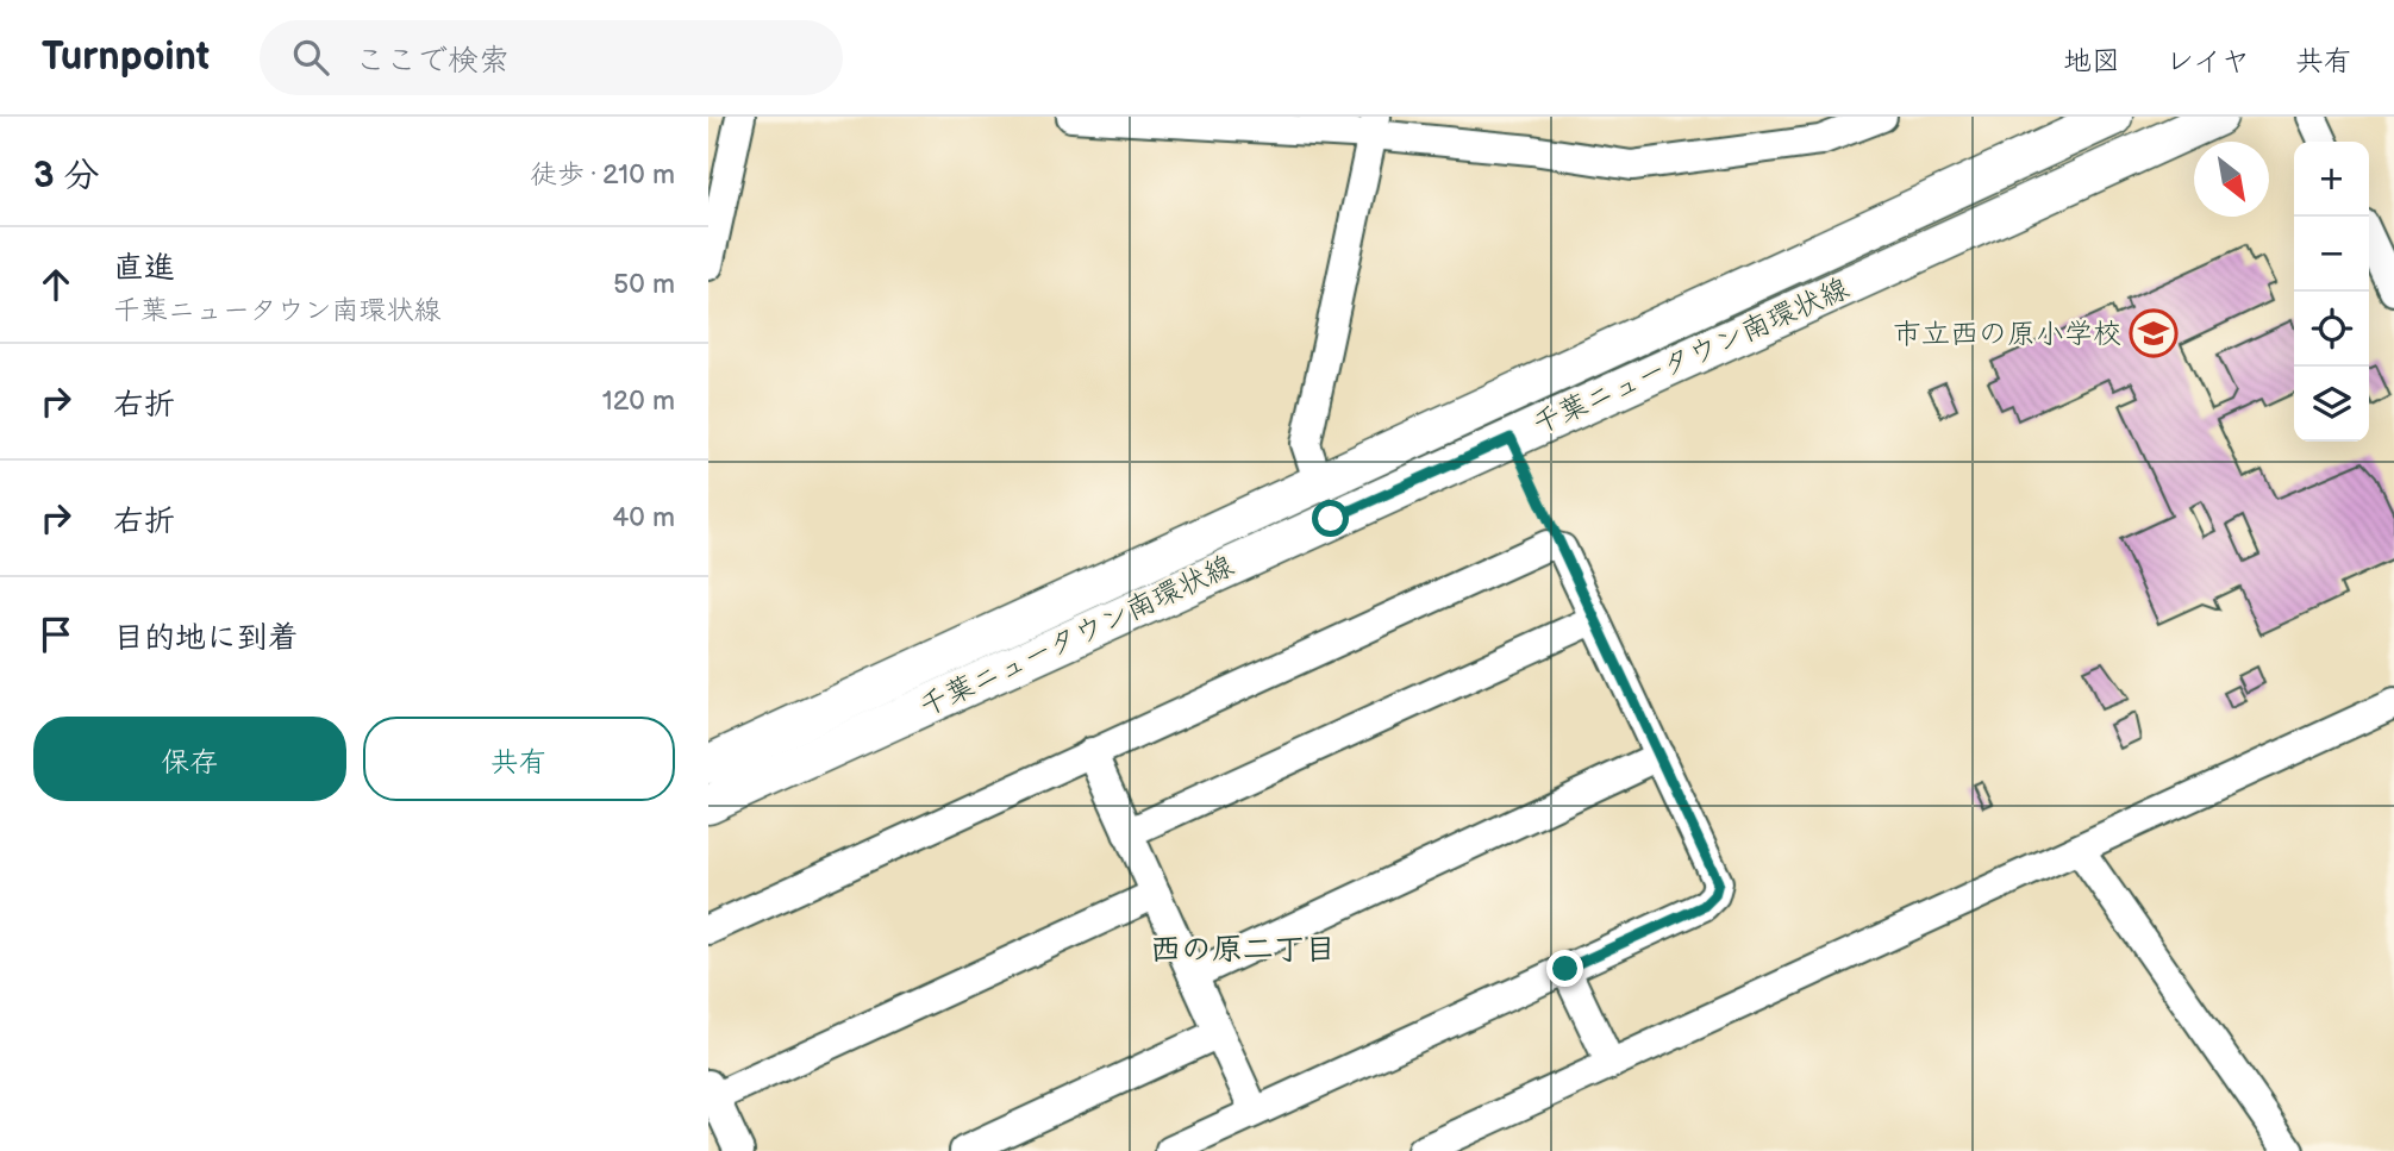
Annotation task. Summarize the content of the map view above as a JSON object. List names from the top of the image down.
{
  "streets": {
    "main road": ["千葉ニュータウン南環状線"]
  },
  "districts": ["西の原二丁目"],
  "places": {
    "school or university": ["市立西の原小学校"]
  },
  "north": "bottom right",
  "page": {
    "header": "Turnpoint",
    "search": "ここで検索",
    "nav": ["地図", "レイヤ", "共有"],
    "heading": ["3 分", "徒歩 · 210 m"],
    "map_buttons": ["+", "−"],
    "list": [
      ["直進", "千葉ニュータウン南環状線", "50 m"],
      ["右折", "120 m"],
      ["右折", "40 m"],
      "目的地に到着"
    ],
    "buttons": ["保存", "共有"]
  }
}
